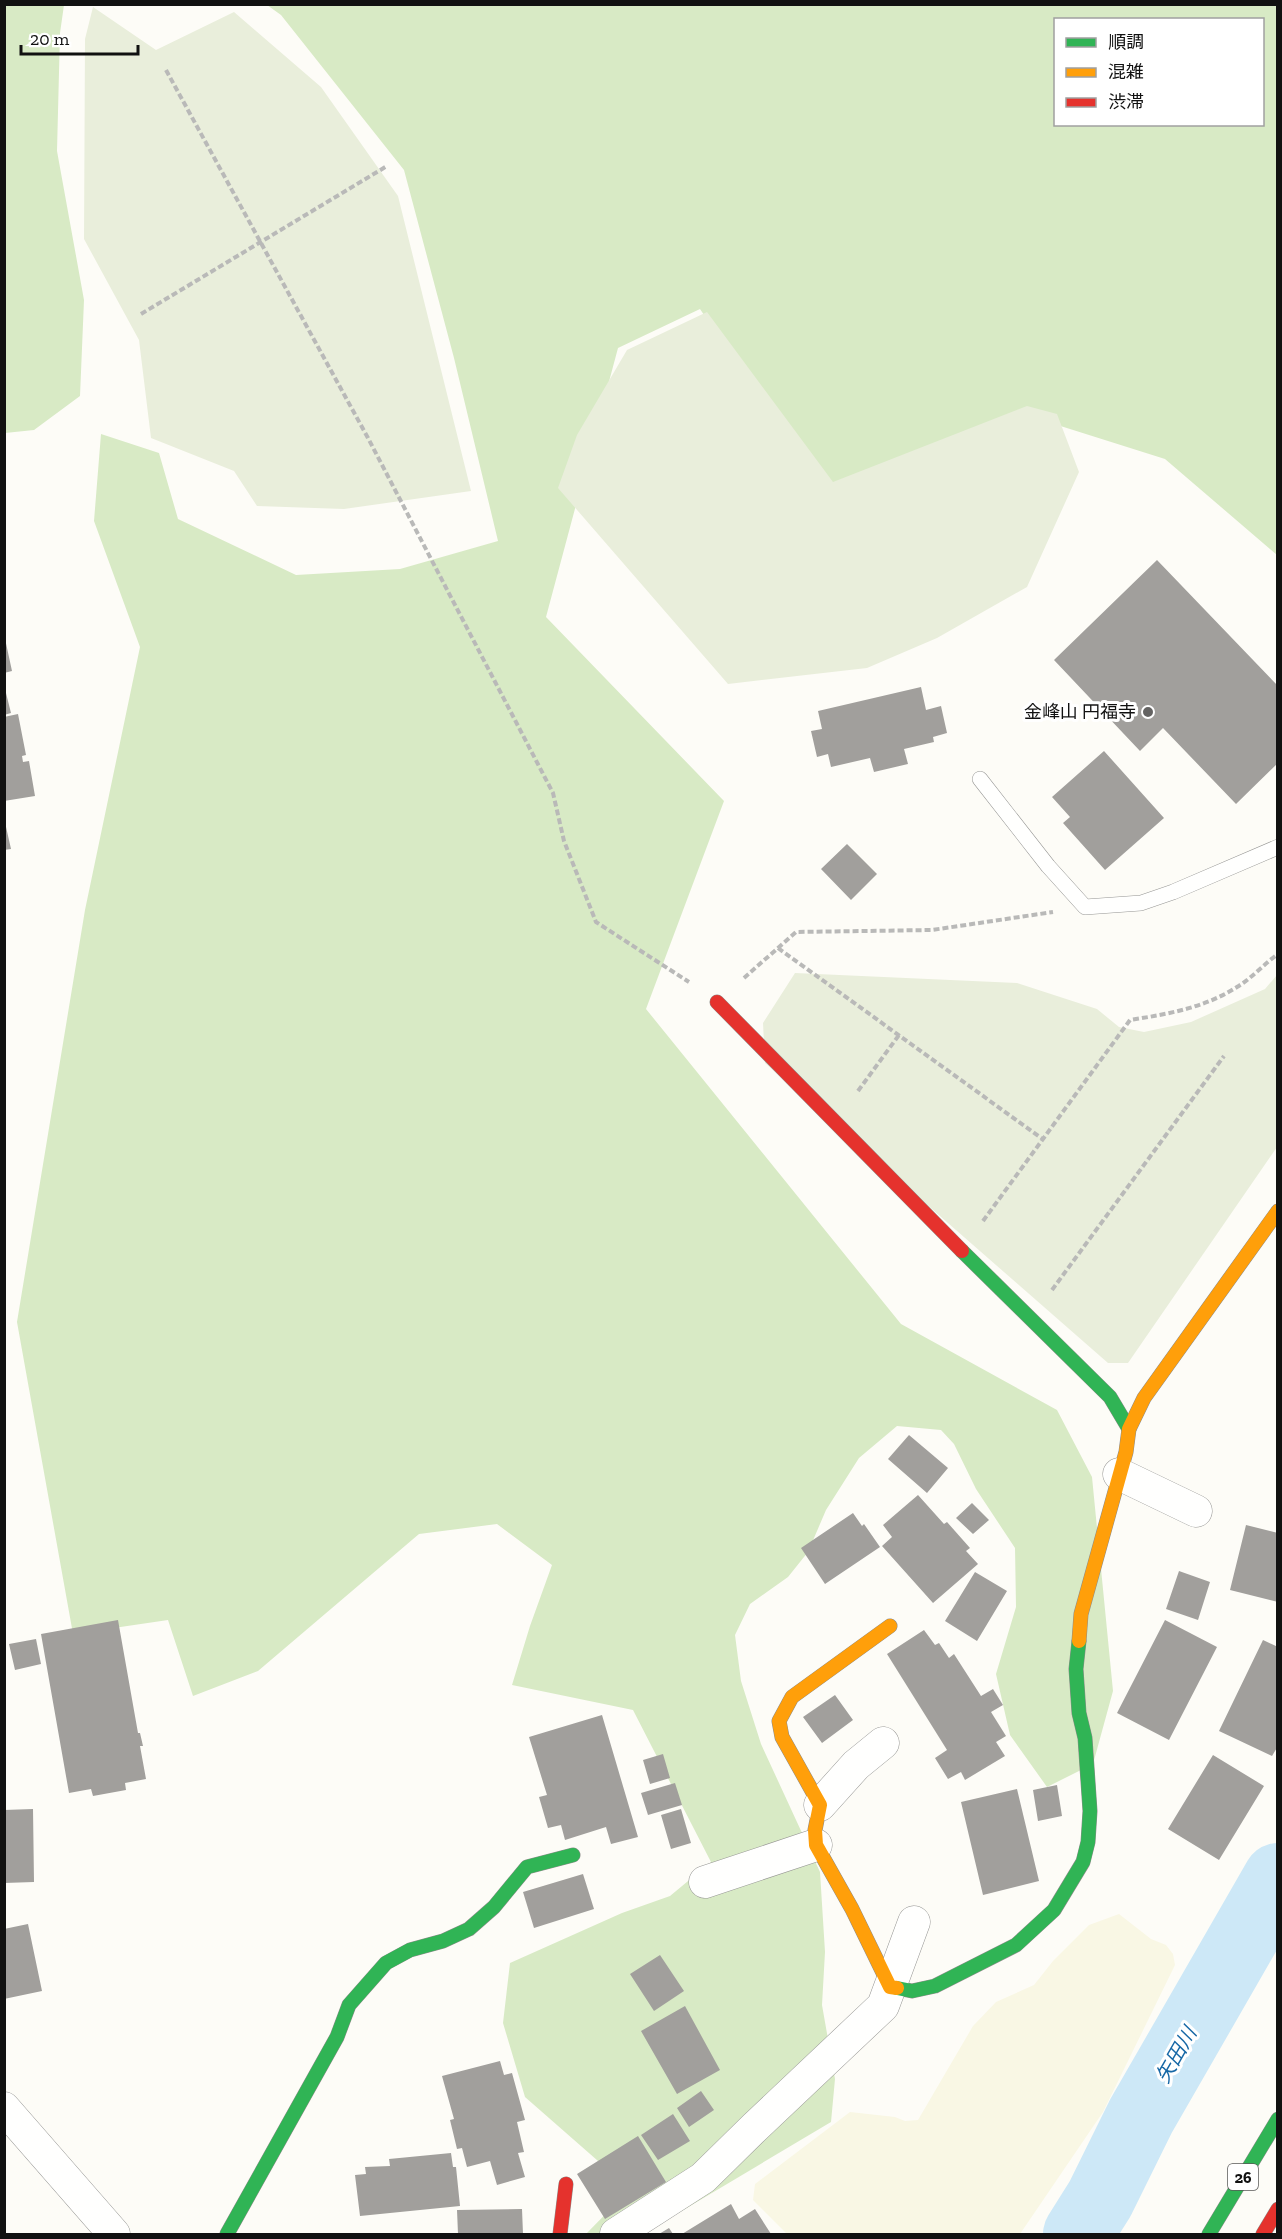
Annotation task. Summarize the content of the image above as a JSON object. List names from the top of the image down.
{
  "streets": {
    "street": ["26"]
  },
  "water": ["矢田川"],
  "places": ["金峰山 円福寺"],
  "legend": ["順調", "混雑", "渋滞"],
  "scale_bar": "20 m"
}
